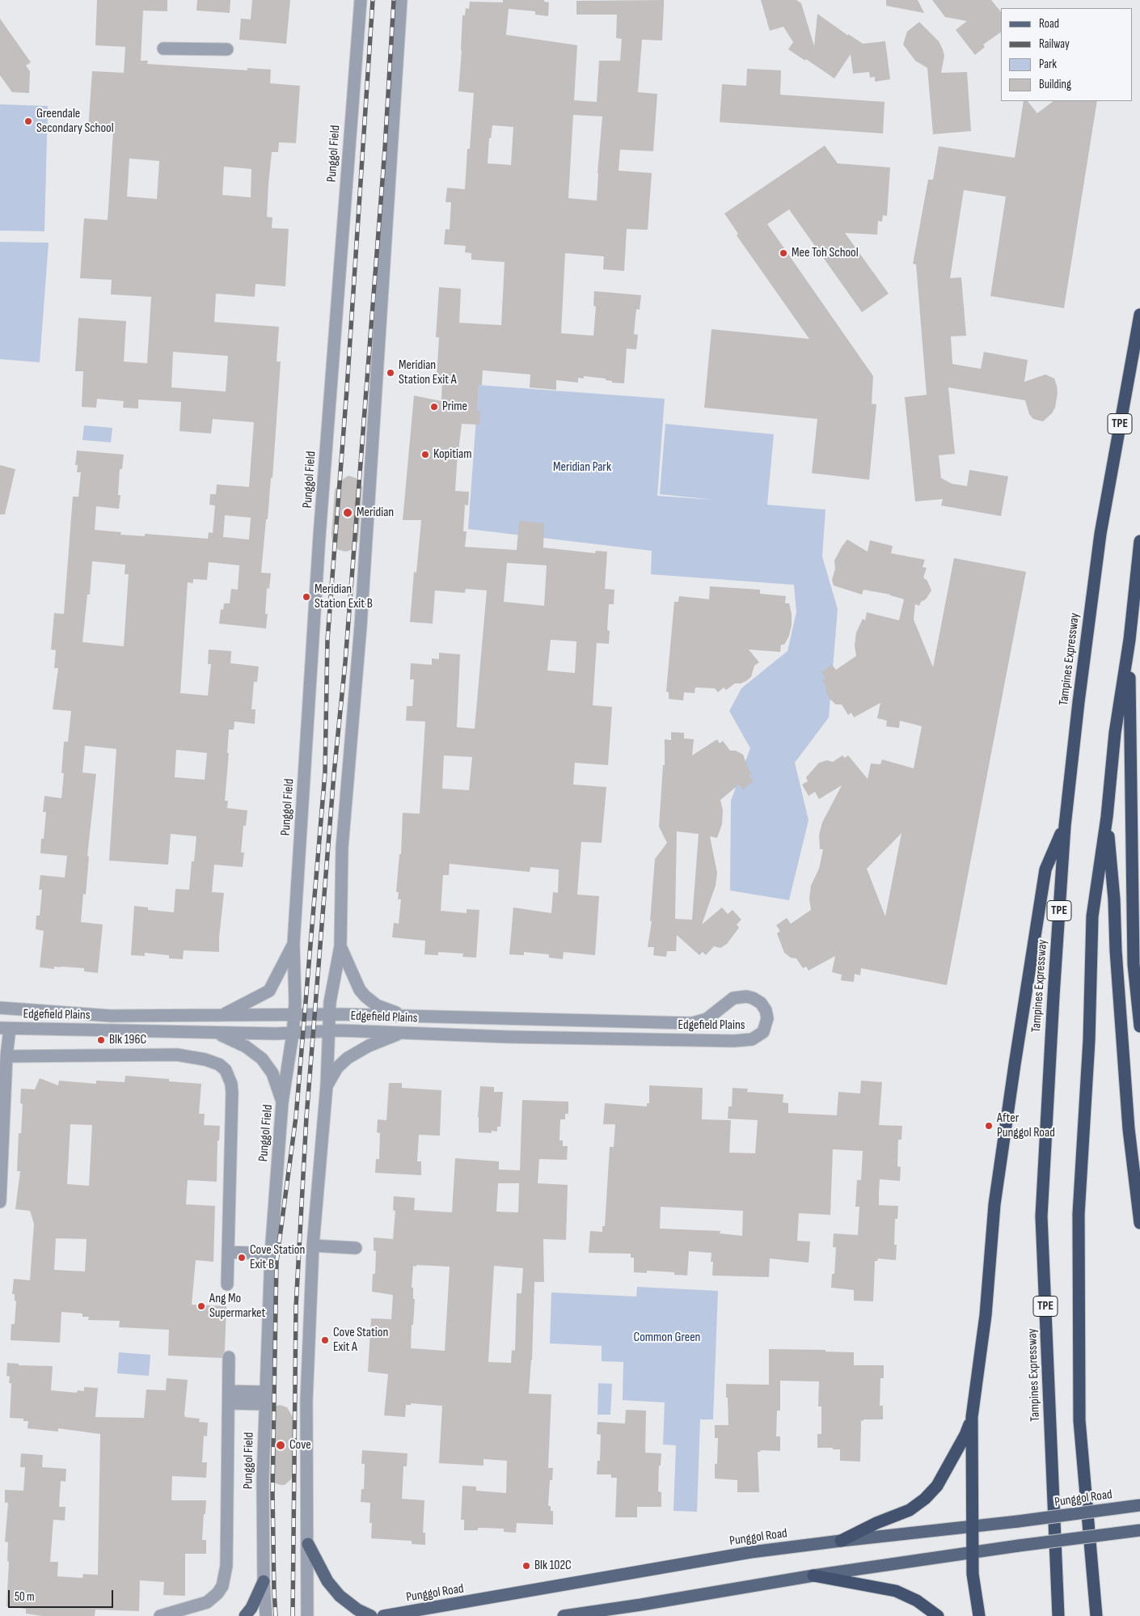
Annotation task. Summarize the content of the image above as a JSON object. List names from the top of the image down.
{
  "streets": {
    "highway": ["TPE", "Tampines Expressway"],
    "main road": ["Punggol Road"],
    "street": ["Punggol Field", "Edgefield Plains"]
  },
  "crossings": [
    ["Punggol Field", "Edgefield Plains"]
  ],
  "parks": ["Meridian Park", "Common Green"],
  "places": [
    "Greendale Secondary School",
    "Mee Toh School",
    "Meridian Station Exit A",
    "Prime",
    "Kopitiam",
    "Meridian",
    "Meridian Station Exit B",
    "Blk 196C",
    "After Punggol Road",
    "Cove Station Exit B",
    "Ang Mo Supermarket",
    "Cove Station Exit A",
    "Cove",
    "Blk 102C"
  ],
  "legend": [
    "Road",
    "Railway",
    "Park",
    "Building"
  ],
  "scale_bar": "50 m"
}
